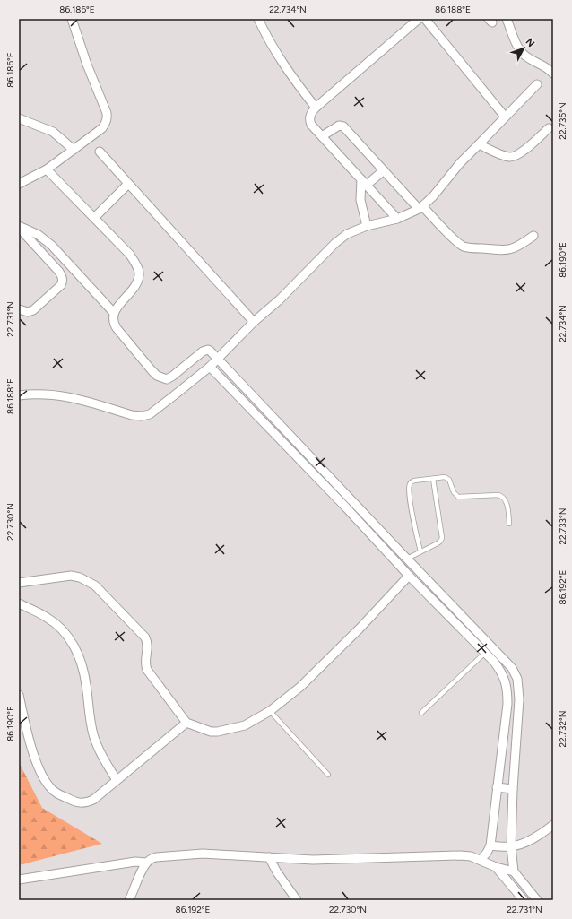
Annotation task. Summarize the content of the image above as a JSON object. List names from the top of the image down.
{
  "north": "top right",
  "coordinates": [
    "86.186°E",
    "22.734°N",
    "86.188°E",
    "22.735°N",
    "86.190°E",
    "22.731°N",
    "22.730°N",
    "22.733°N",
    "86.192°E",
    "22.732°N"
  ]
}
